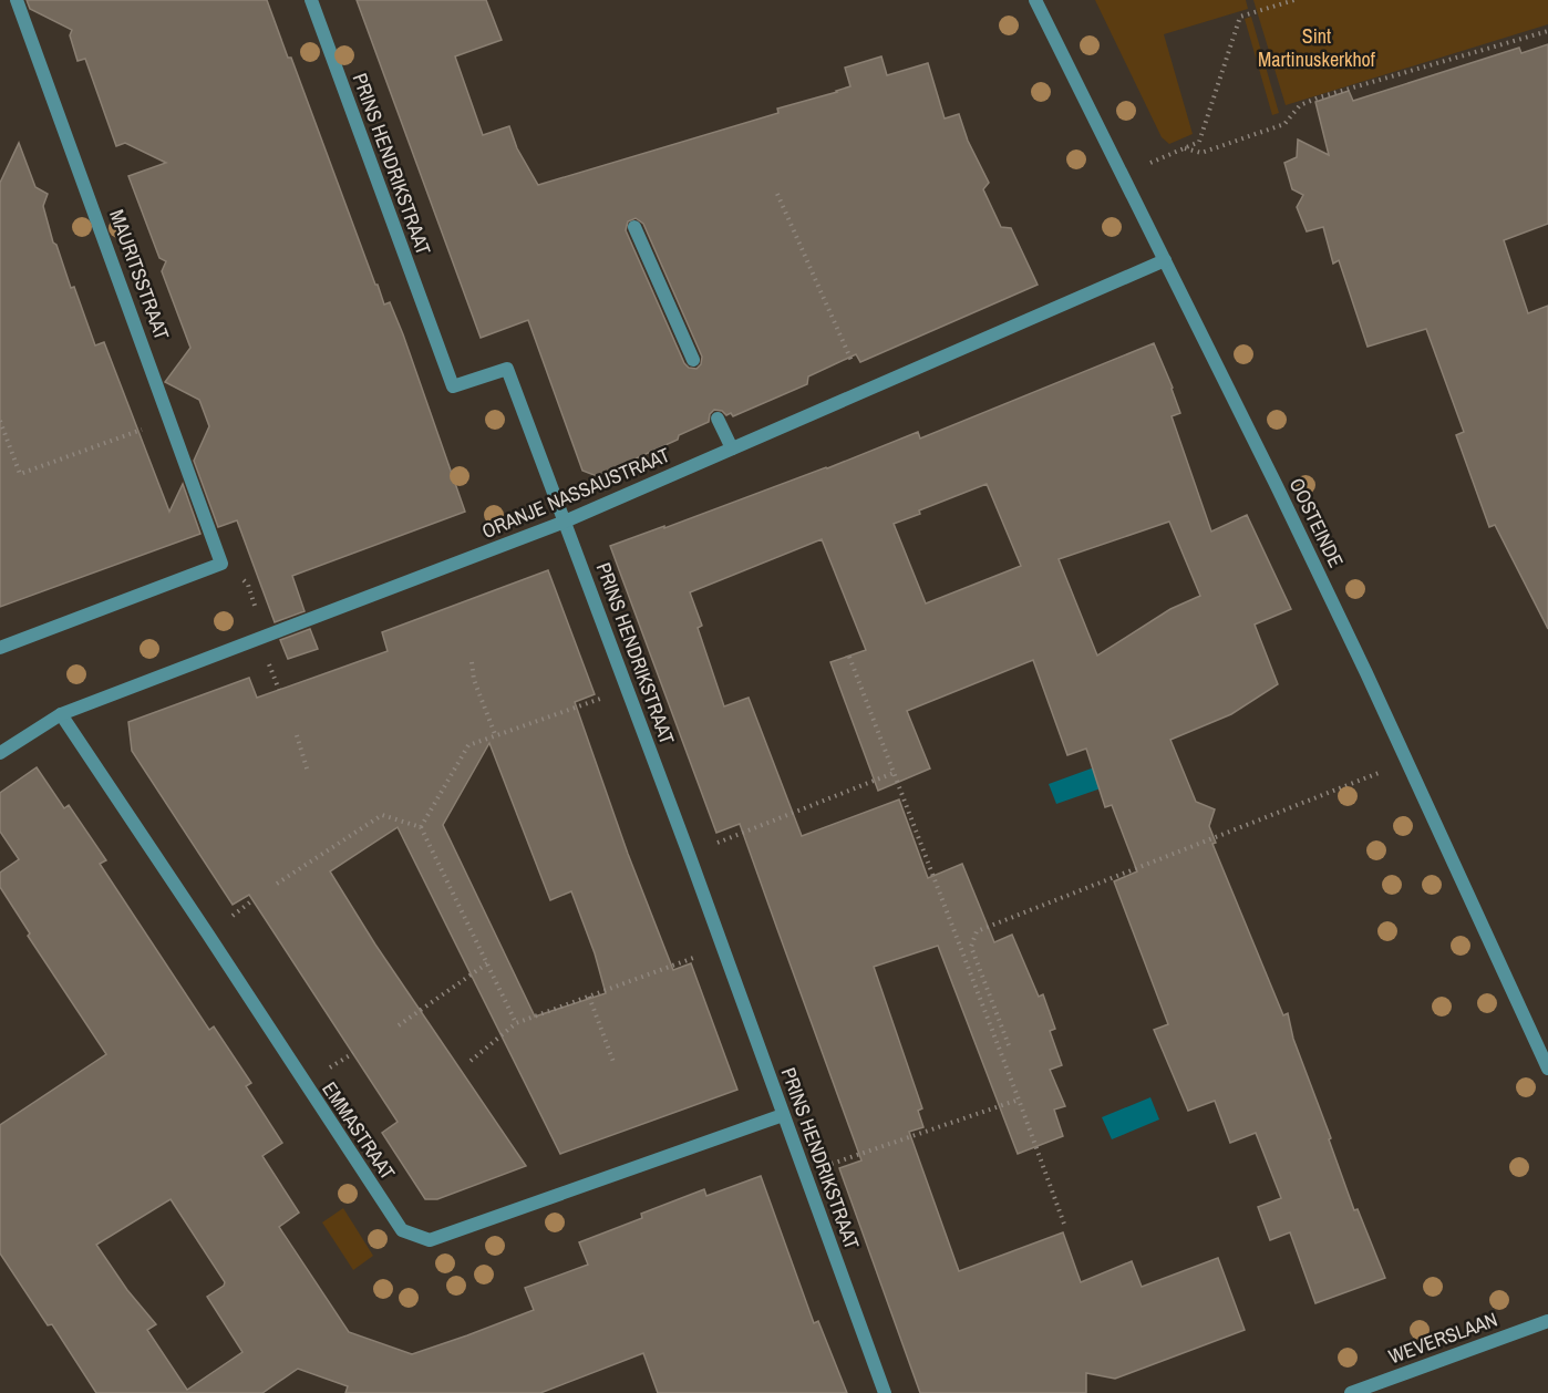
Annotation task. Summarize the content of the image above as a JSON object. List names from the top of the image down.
{
  "streets": {
    "street": [
      "PRINS HENDRIKSTRAAT",
      "MAURITSSTRAAT",
      "ORANJE NASSAUSTRAAT",
      "OOSTEINDE",
      "EMMASTRAAT",
      "WEVERSLAAN"
    ]
  },
  "crossings": [
    ["PRINS HENDRIKSTRAAT", "ORANJE NASSAUSTRAAT"],
    ["PRINS HENDRIKSTRAAT", "EMMASTRAAT"],
    ["ORANJE NASSAUSTRAAT", "OOSTEINDE"],
    ["ORANJE NASSAUSTRAAT", "EMMASTRAAT"]
  ],
  "parks": ["Sint Martinuskerkhof"]
}
